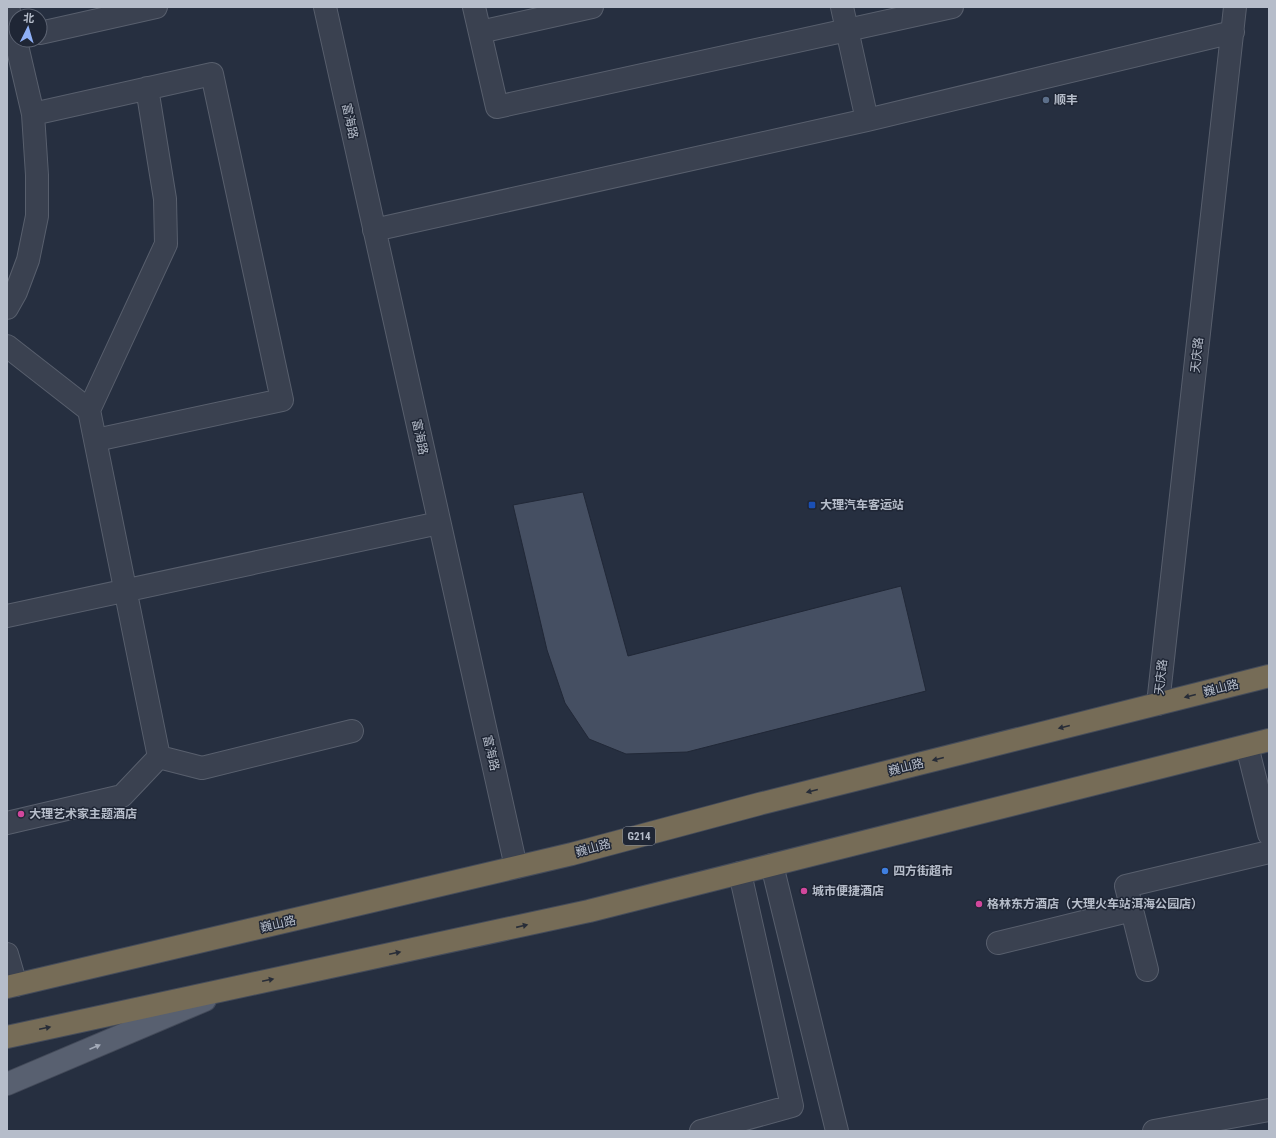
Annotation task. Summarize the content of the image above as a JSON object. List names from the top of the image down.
{
  "streets": {
    "highway": ["巍山路", "G214"],
    "street": ["富海路", "天庆路"]
  },
  "crossings": [
    ["富海路", "巍山路"],
    ["天庆路", "巍山路"]
  ],
  "places": {
    "other": [
      "顺丰",
      "大理艺术家主题酒店",
      "四方街超市",
      "城市便捷酒店",
      "格林东方酒店（大理火车站洱海公园店）"
    ],
    "transit": ["大理汽车客运站"]
  },
  "north": "top"
}
